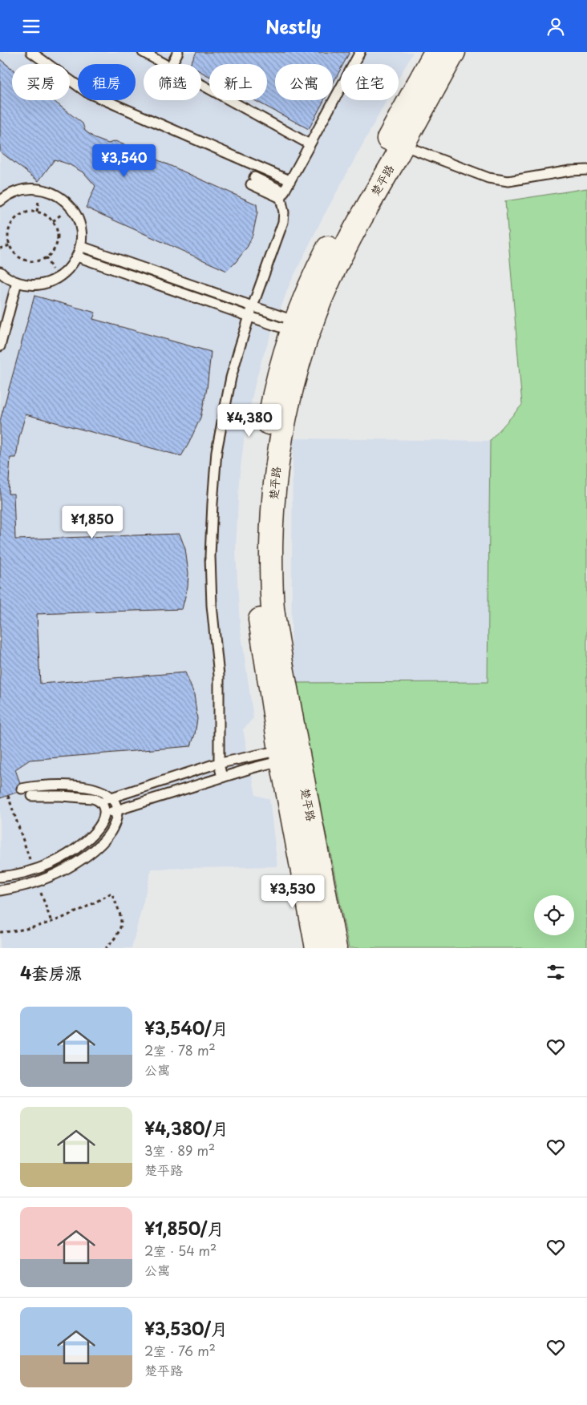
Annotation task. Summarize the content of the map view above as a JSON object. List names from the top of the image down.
{
  "streets": {
    "main road": ["楚平路"]
  },
  "page": {
    "header": "Nestly",
    "chip": [
      "买房",
      "租房",
      "筛选",
      "新上",
      "公寓",
      "住宅"
    ],
    "price": [
      "¥3,540",
      "¥4,380",
      "¥1,850",
      "¥3,530"
    ],
    "heading": "4套房源",
    "list": [
      {
        "name": "¥3,540/月",
        "note": "2室 · 78 m² · 公寓"
      },
      {
        "name": "¥4,380/月",
        "note": "3室 · 89 m² · 楚平路"
      },
      {
        "name": "¥1,850/月",
        "note": "2室 · 54 m² · 公寓"
      },
      {
        "name": "¥3,530/月",
        "note": "2室 · 76 m² · 楚平路"
      }
    ]
  }
}
